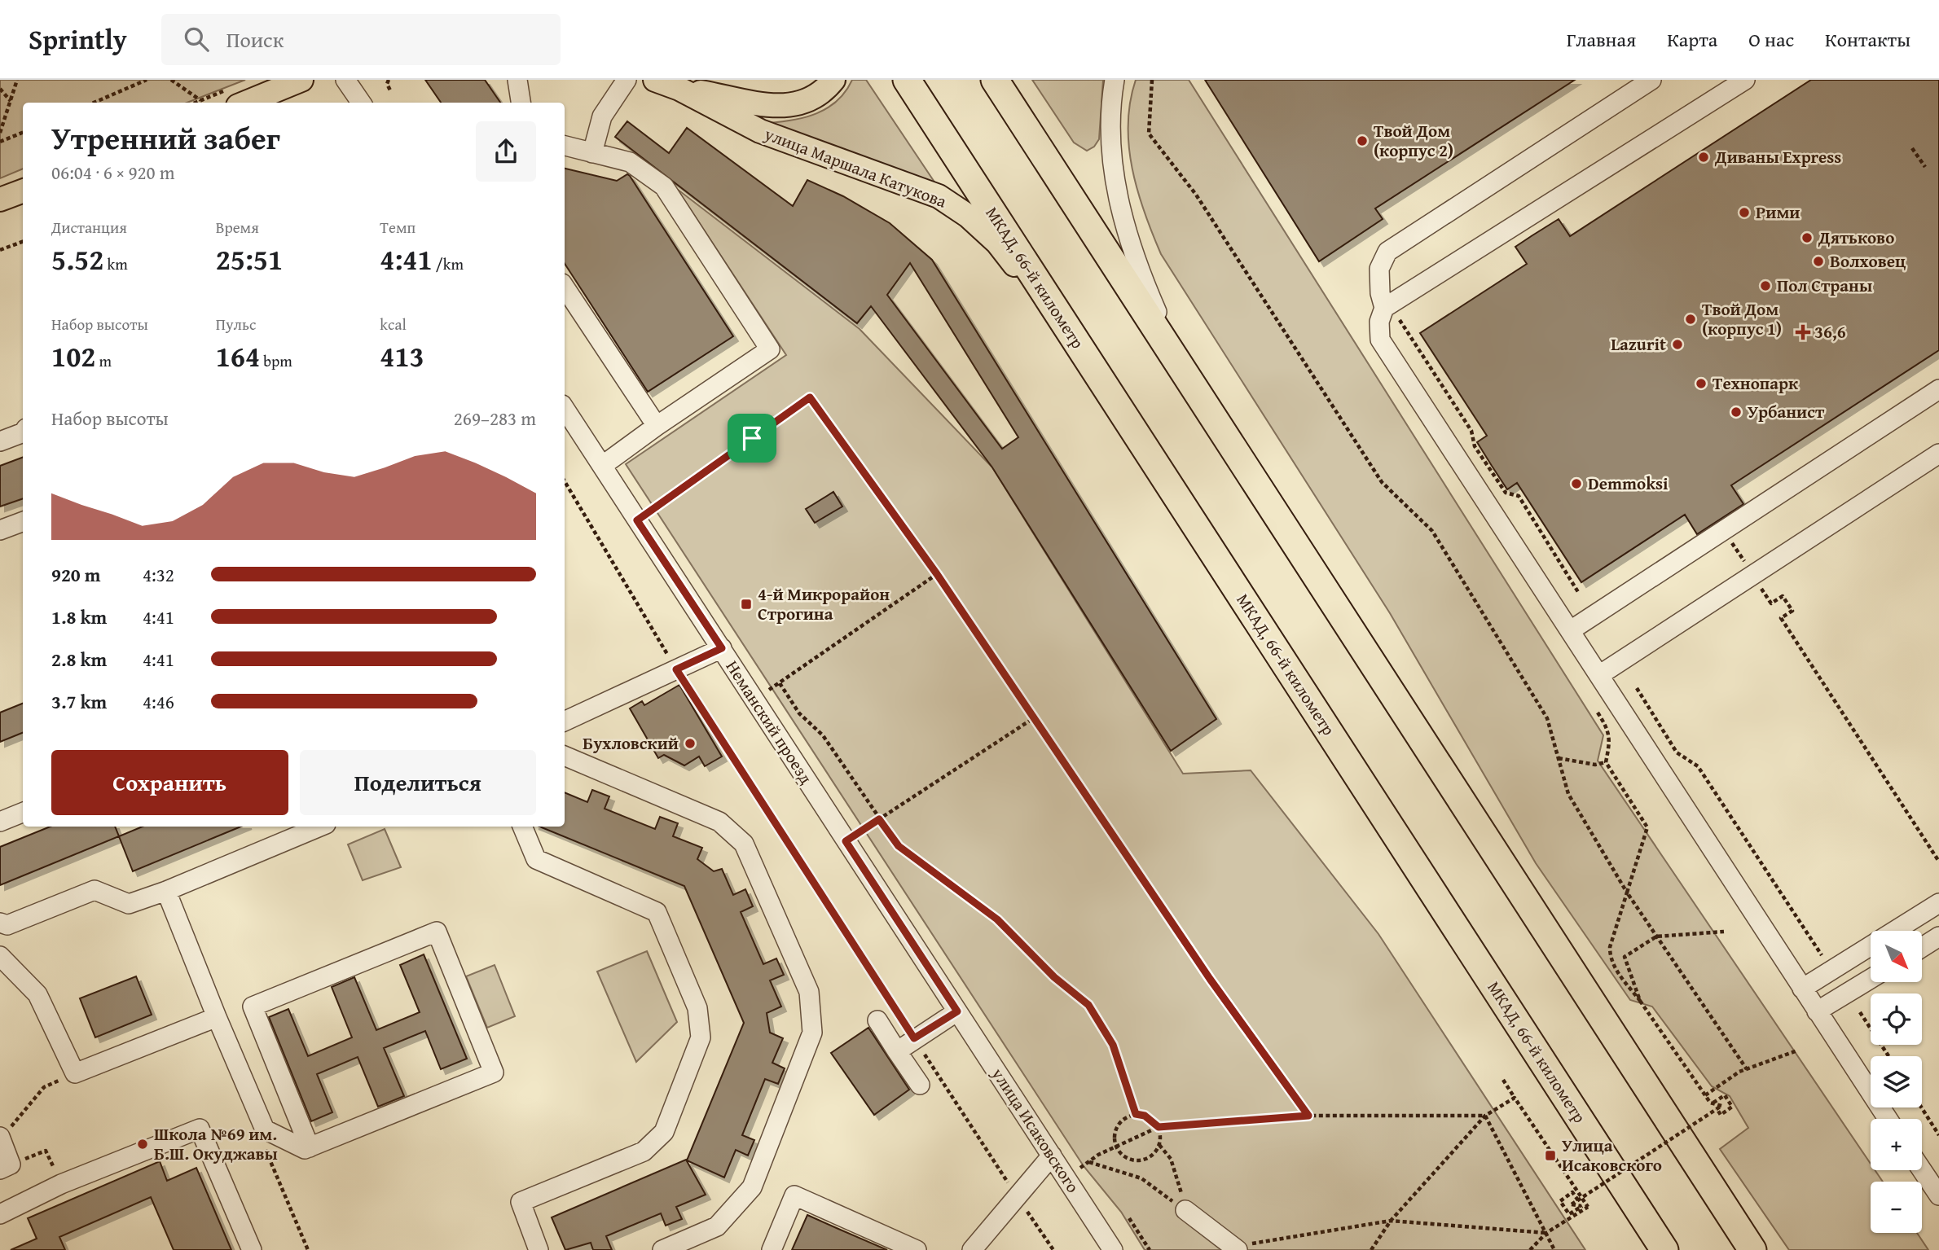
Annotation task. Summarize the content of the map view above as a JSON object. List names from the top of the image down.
{
  "streets": {
    "highway": ["МКАД, 66-й километр"],
    "main road": ["улица Маршала Катукова"],
    "street": ["Неманский проезд", "улица Исаковского"]
  },
  "crossings": [
    ["улица Маршала Катукова", "МКАД, 66-й километр"],
    ["Неманский проезд", "улица Исаковского"]
  ],
  "places": {
    "other": [
      "Твой Дом (корпус 2)",
      "Диваны Express",
      "Рими",
      "Дятьково",
      "Волховец",
      "Пол Страны",
      "Твой Дом (корпус 1)",
      "Lazurit",
      "Технопарк",
      "Урбанист",
      "Demmoksi",
      "Бухловский",
      "Школа №69 им. Б.Ш. Окуджавы"
    ],
    "health": ["36,6"],
    "transit": ["4-й Микрорайон Строгина", "Улица Исаковского"]
  },
  "north": "bottom right",
  "page": {
    "header": "Sprintly",
    "search": "Поиск",
    "nav": [
      "Главная",
      "Карта",
      "О нас",
      "Контакты"
    ],
    "heading": ["Утренний забег", "06:04 · 6 × 920 m"],
    "stats": [
      ["Дистанция", "5.52 km"],
      ["Время", "25:51"],
      ["Темп", "4:41 /km"],
      ["Набор высоты", "102 m"],
      ["Пульс", "164 bpm"],
      ["kcal", "413"]
    ],
    "chart": ["Набор высоты", "269–283 m"],
    "list": [
      {
        "name": "920 m",
        "note": "4:32"
      },
      {
        "name": "1.8 km",
        "note": "4:41"
      },
      {
        "name": "2.8 km",
        "note": "4:41"
      },
      {
        "name": "3.7 km",
        "note": "4:46"
      }
    ],
    "buttons": ["Сохранить", "Поделиться"],
    "map_buttons": ["+", "−"]
  }
}
